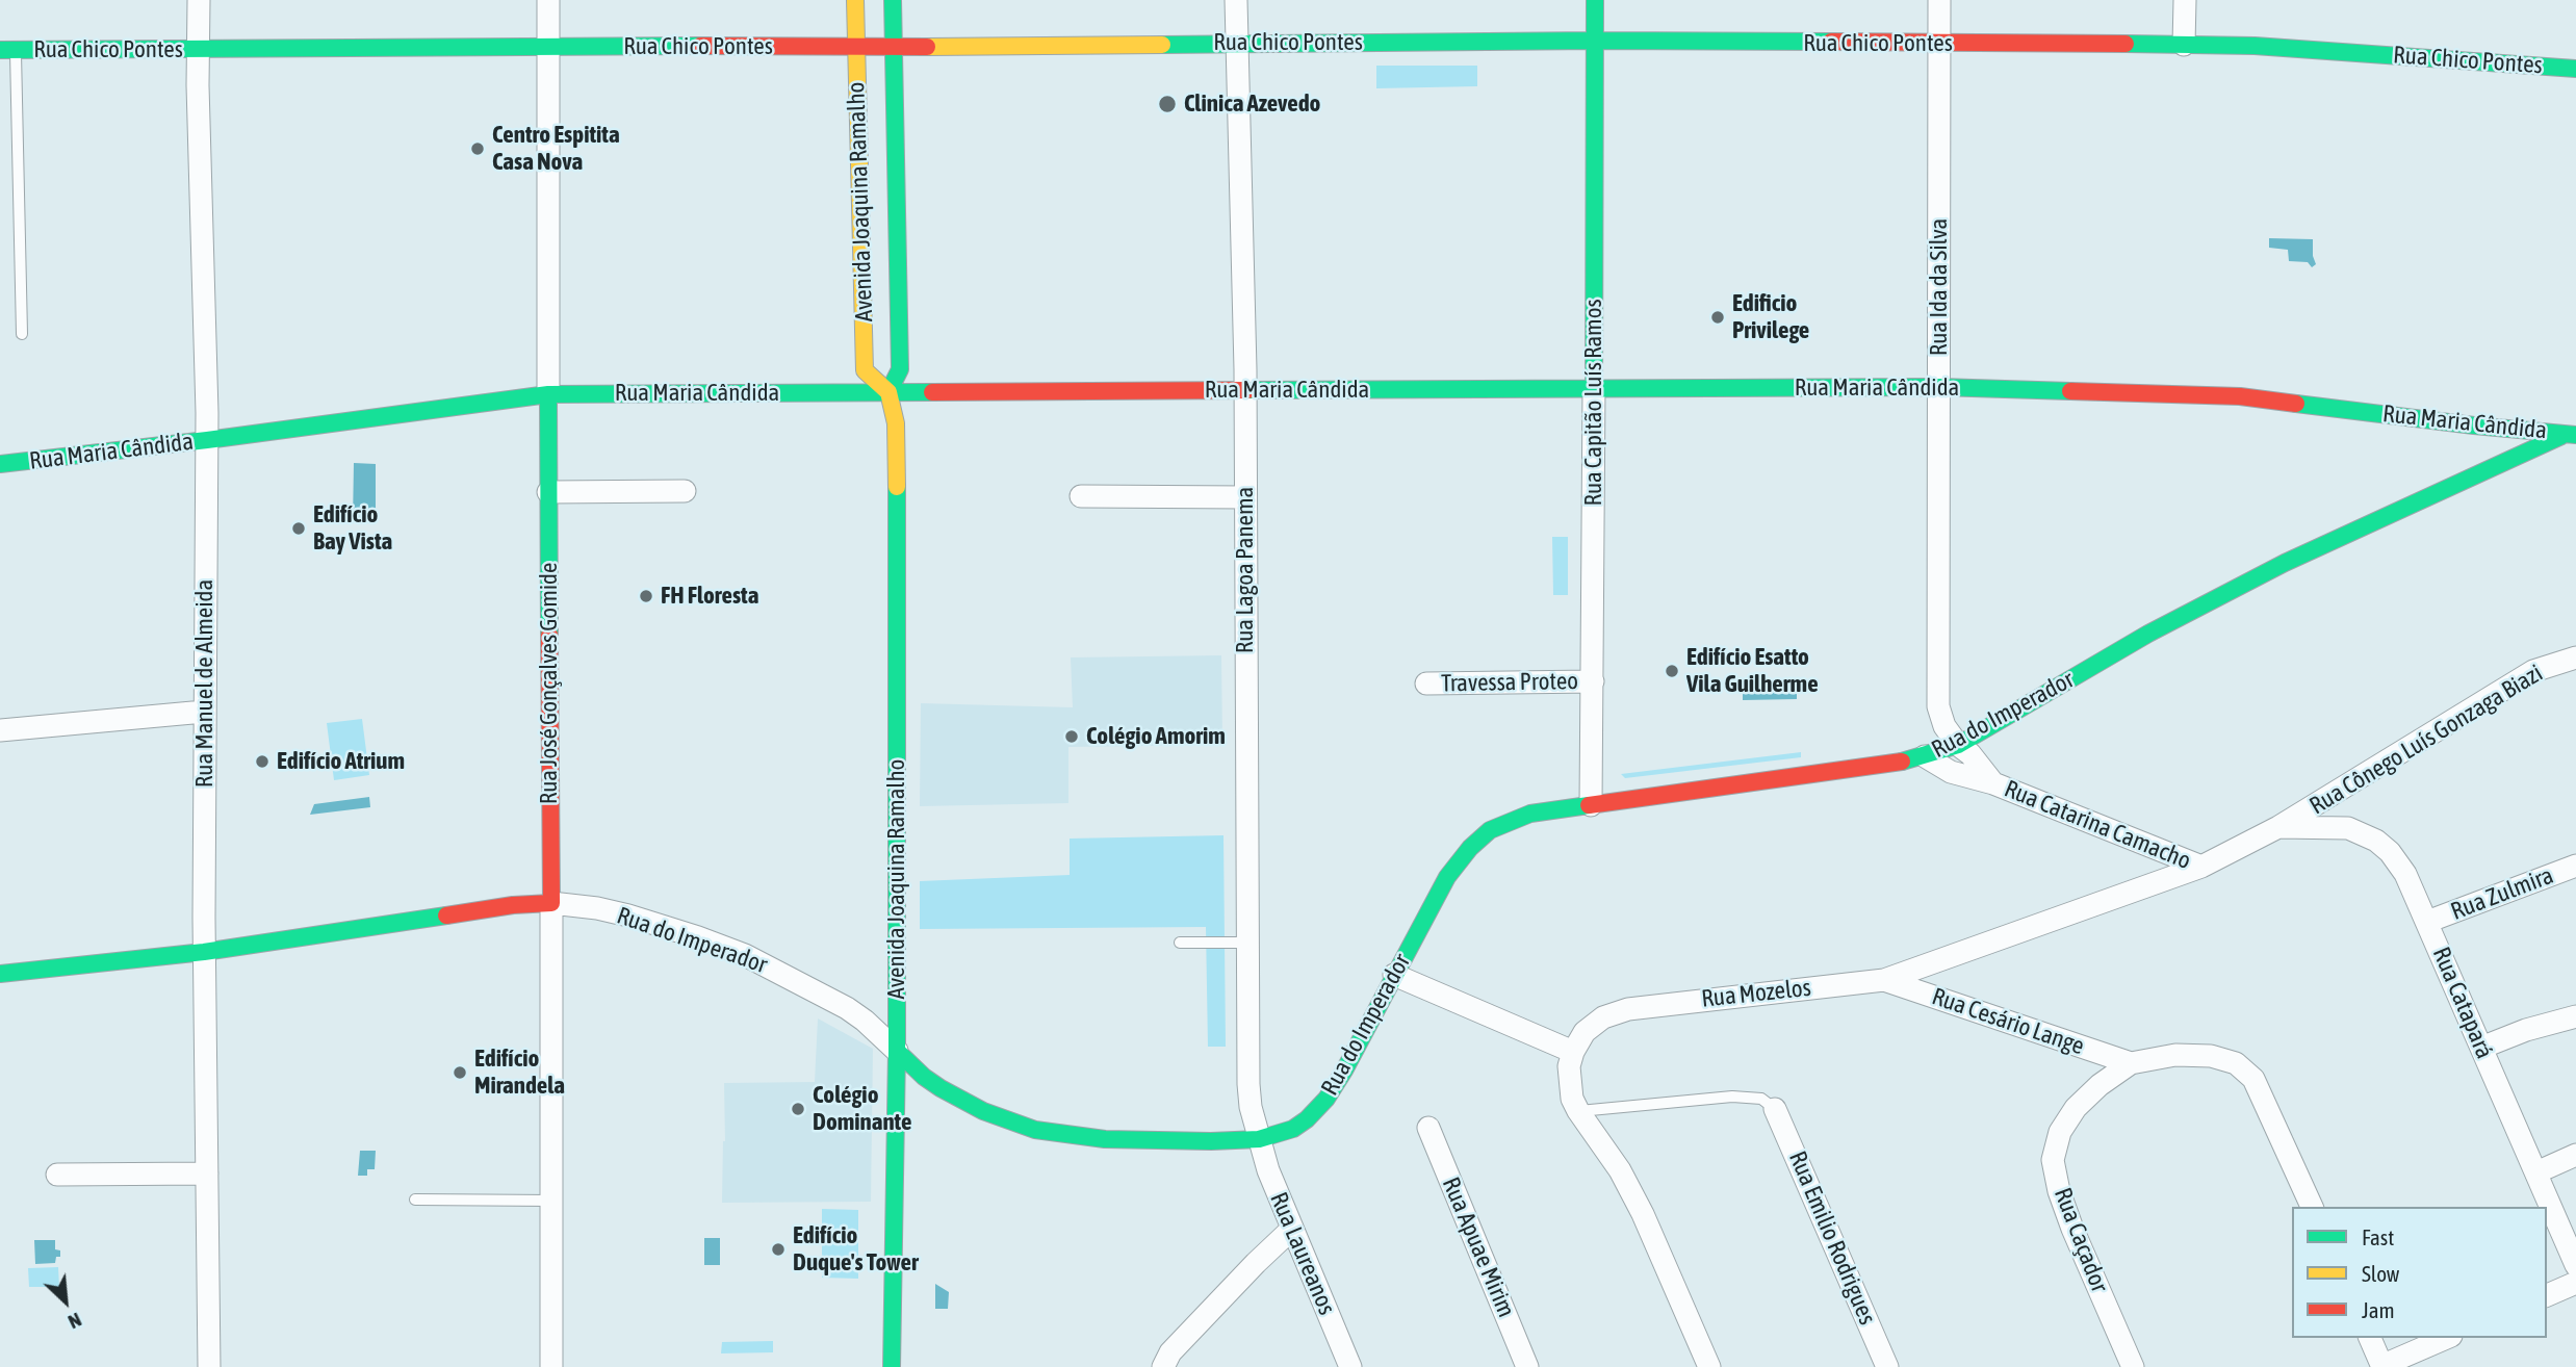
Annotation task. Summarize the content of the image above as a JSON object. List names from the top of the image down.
{
  "streets": {
    "main road": [
      "Rua Chico Pontes",
      "Avenida Joaquina Ramalho",
      "Rua Maria Cândida",
      "Rua Capitão Luís Ramos",
      "Rua José Gonçalves Gomide",
      "Rua do Imperador"
    ],
    "street": [
      "Rua Ida da Silva",
      "Rua Lagoa Panema",
      "Travessa Proteo",
      "Rua Manuel de Almeida",
      "Rua Cônego Luís Gonzaga Biazi",
      "Rua Catarina Camacho",
      "Rua Zulmira",
      "Rua Mozelos",
      "Rua Catapará",
      "Rua Cesário Lange",
      "Rua Emilio Rodrigues",
      "Rua Caçador",
      "Rua Apuae Mirim",
      "Rua Laureanos"
    ]
  },
  "crossings": [
    ["Rua Chico Pontes", "Avenida Joaquina Ramalho"],
    ["Rua Chico Pontes", "Rua Ida da Silva"],
    ["Rua Chico Pontes", "Rua Capitão Luís Ramos"],
    ["Rua Chico Pontes", "Rua Lagoa Panema"],
    ["Rua Chico Pontes", "Rua Manuel de Almeida"],
    ["Rua Chico Pontes", "Rua José Gonçalves Gomide"],
    ["Avenida Joaquina Ramalho", "Rua Maria Cândida"],
    ["Avenida Joaquina Ramalho", "Rua do Imperador"],
    ["Rua Ida da Silva", "Rua Maria Cândida"],
    ["Rua Ida da Silva", "Rua do Imperador"],
    ["Rua Ida da Silva", "Rua Catarina Camacho"],
    ["Rua Maria Cândida", "Rua Capitão Luís Ramos"],
    ["Rua Maria Cândida", "Rua Lagoa Panema"],
    ["Rua Maria Cândida", "Rua Manuel de Almeida"],
    ["Rua Maria Cândida", "Rua José Gonçalves Gomide"],
    ["Rua Maria Cândida", "Rua do Imperador"],
    ["Rua Capitão Luís Ramos", "Travessa Proteo"],
    ["Rua Capitão Luís Ramos", "Rua do Imperador"],
    ["Rua Lagoa Panema", "Rua do Imperador"],
    ["Rua Lagoa Panema", "Rua Laureanos"],
    ["Rua Manuel de Almeida", "Rua do Imperador"],
    ["Rua José Gonçalves Gomide", "Rua do Imperador"],
    ["Rua do Imperador", "Rua Catarina Camacho"],
    ["Rua do Imperador", "Rua Laureanos"],
    ["Rua Cônego Luís Gonzaga Biazi", "Rua Mozelos"],
    ["Rua Cônego Luís Gonzaga Biazi", "Rua Catapará"],
    ["Rua Catarina Camacho", "Rua Mozelos"],
    ["Rua Zulmira", "Rua Catapará"],
    ["Rua Mozelos", "Rua Catapará"],
    ["Rua Mozelos", "Rua Cesário Lange"],
    ["Rua Cesário Lange", "Rua Caçador"]
  ],
  "places": [
    "Clinica Azevedo",
    "Centro Espitita Casa Nova",
    "Edificio Privilege",
    "Edifício Bay Vista",
    "FH Floresta",
    "Edifício Esatto Vila Guilherme",
    "Colégio Amorim",
    "Edifício Atrium",
    "Edifício Mirandela",
    "Colégio Dominante",
    "Edifício Duque's Tower"
  ],
  "legend": ["Fast", "Slow", "Jam"],
  "north": "bottom right"
}
